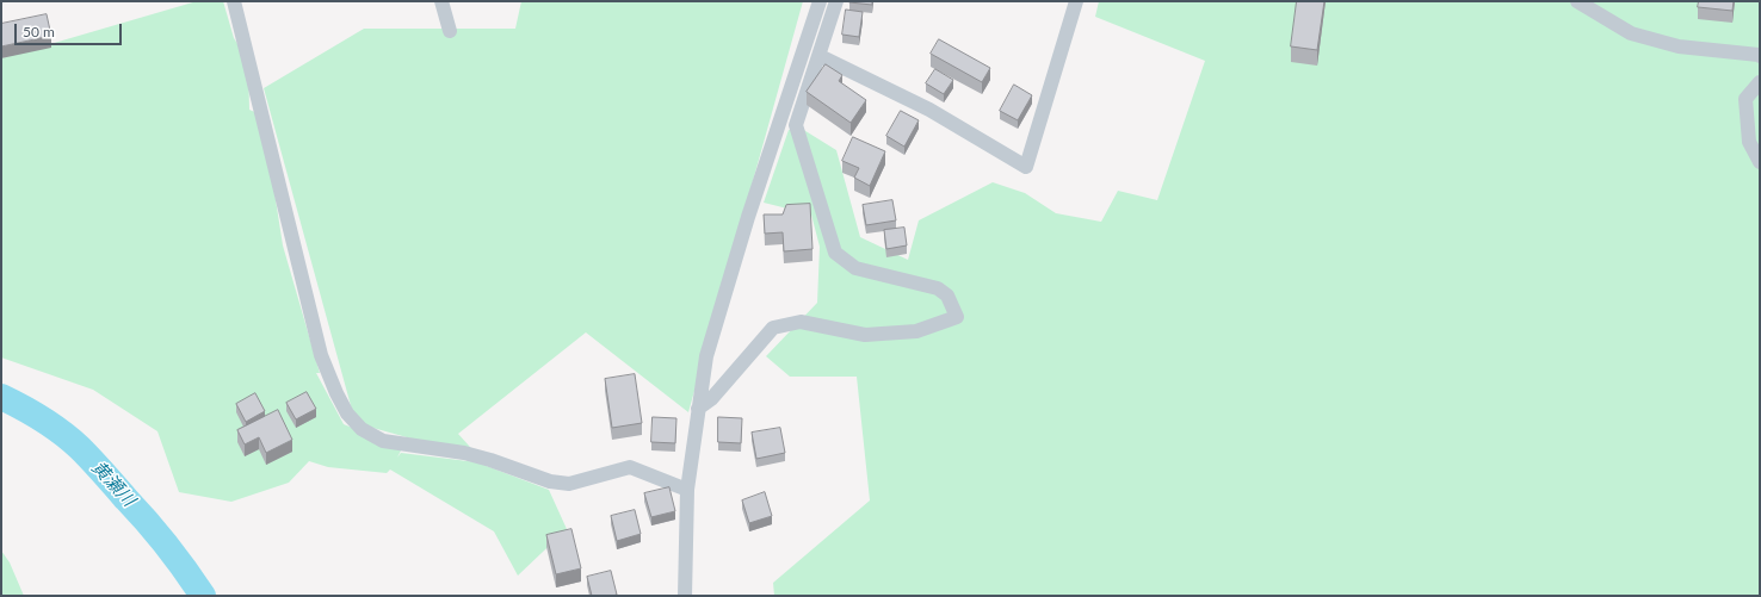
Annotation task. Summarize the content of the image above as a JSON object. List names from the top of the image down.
{
  "water": ["黄瀬川"],
  "scale_bar": "50 m"
}
